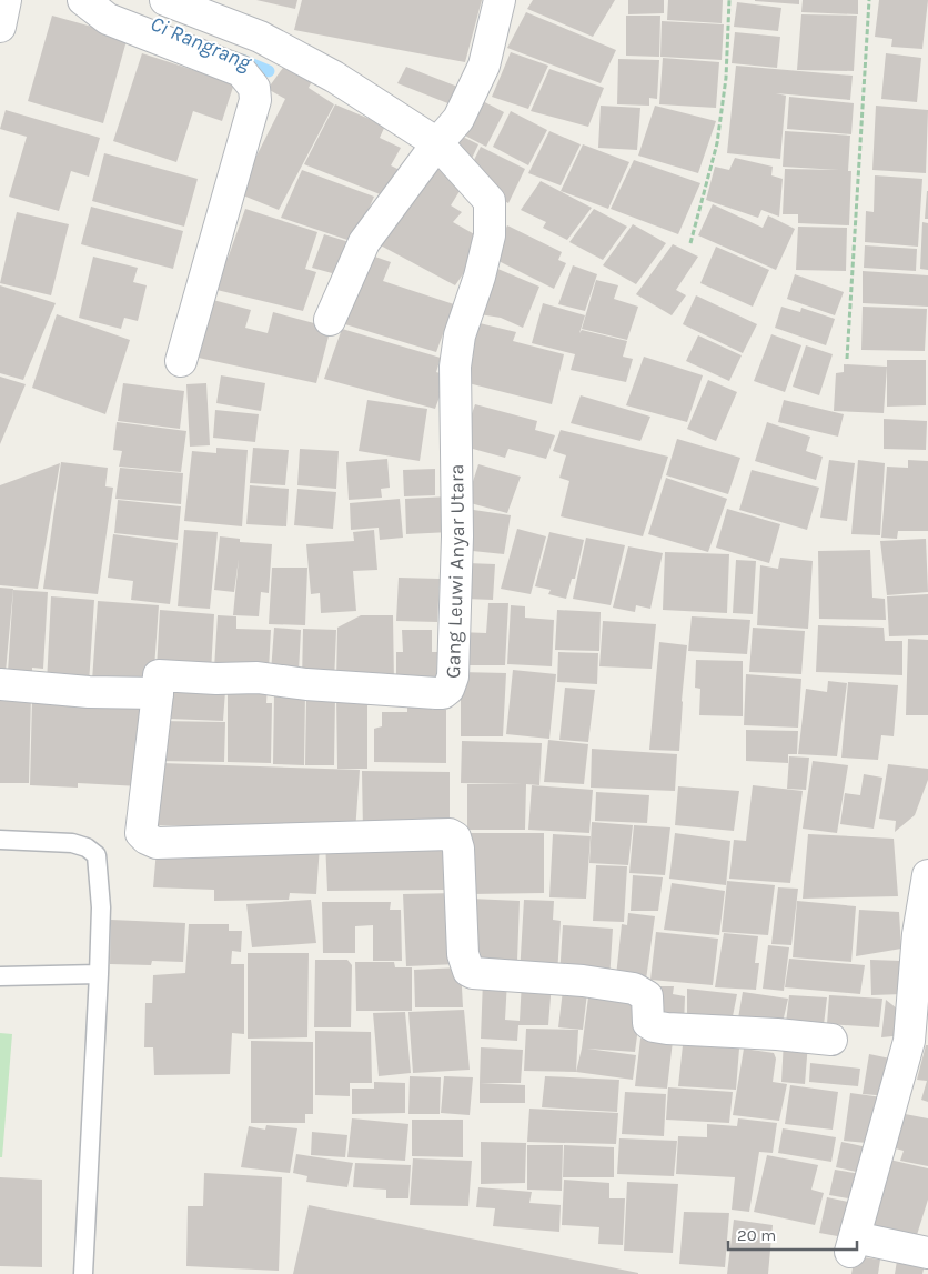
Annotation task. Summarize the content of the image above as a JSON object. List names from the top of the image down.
{
  "streets": {
    "street": ["Gang Leuwi Anyar Utara"]
  },
  "water": ["Ci Rangrang"],
  "scale_bar": "20 m"
}
